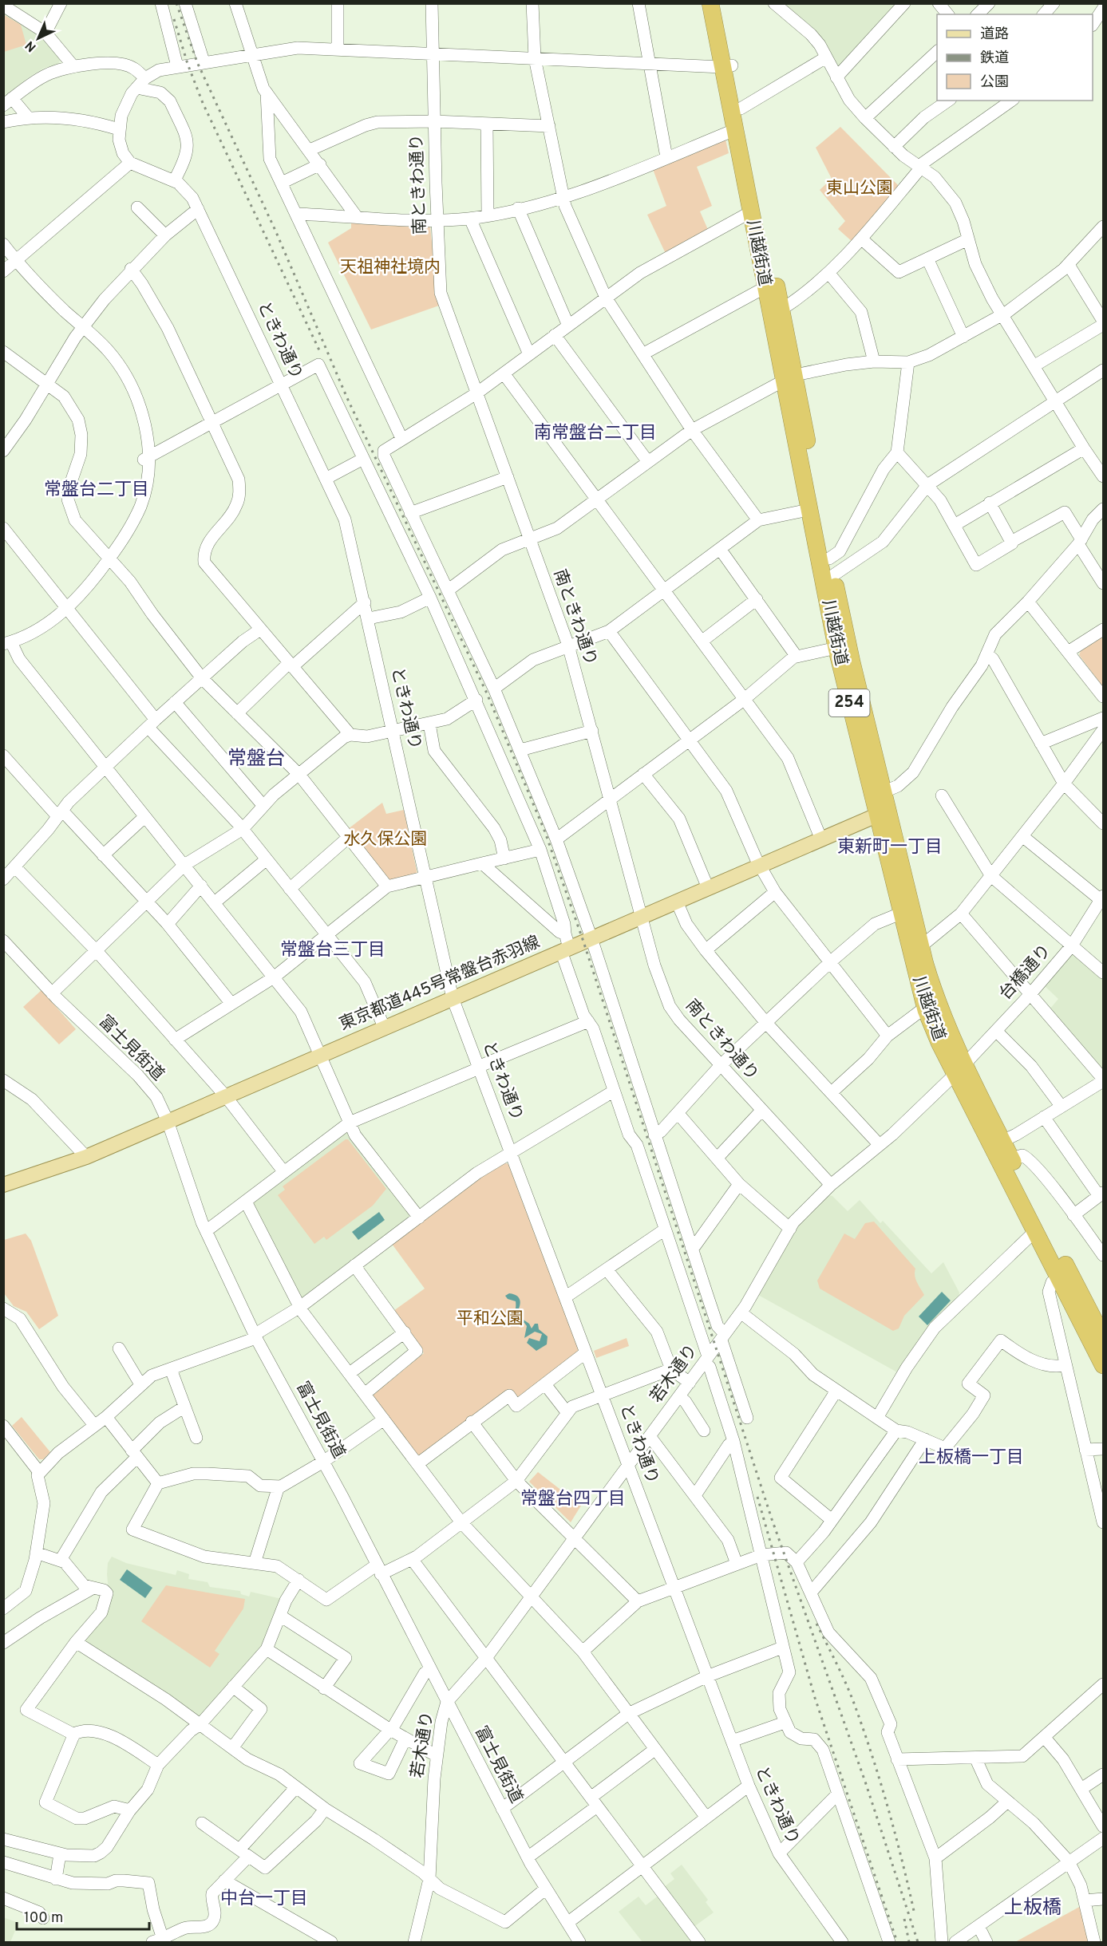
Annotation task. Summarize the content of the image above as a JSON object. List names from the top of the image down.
{
  "streets": {
    "highway": ["川越街道", "254"],
    "main road": ["東京都道445号常盤台赤羽線"],
    "street": [
      "南ときわ通り",
      "ときわ通り",
      "台橋通り",
      "富士見街道",
      "若木通り"
    ]
  },
  "crossings": [
    ["南ときわ通り", "東京都道445号常盤台赤羽線"],
    ["南ときわ通り", "若木通り"],
    ["川越街道", "台橋通り"],
    ["川越街道", "東京都道445号常盤台赤羽線"],
    ["川越街道", "若木通り"],
    ["ときわ通り", "東京都道445号常盤台赤羽線"],
    ["ときわ通り", "若木通り"],
    ["台橋通り", "若木通り"],
    ["東京都道445号常盤台赤羽線", "富士見街道"],
    ["富士見街道", "若木通り"]
  ],
  "districts": [
    "南常盤台二丁目",
    "常盤台二丁目",
    "常盤台",
    "東新町一丁目",
    "常盤台三丁目",
    "上板橋一丁目",
    "常盤台四丁目",
    "中台一丁目",
    "上板橋"
  ],
  "parks": [
    "東山公園",
    "天祖神社境内",
    "水久保公園",
    "平和公園"
  ],
  "legend": ["道路", "鉄道", "公園"],
  "scale_bar": "100 m",
  "north": "bottom left"
}
